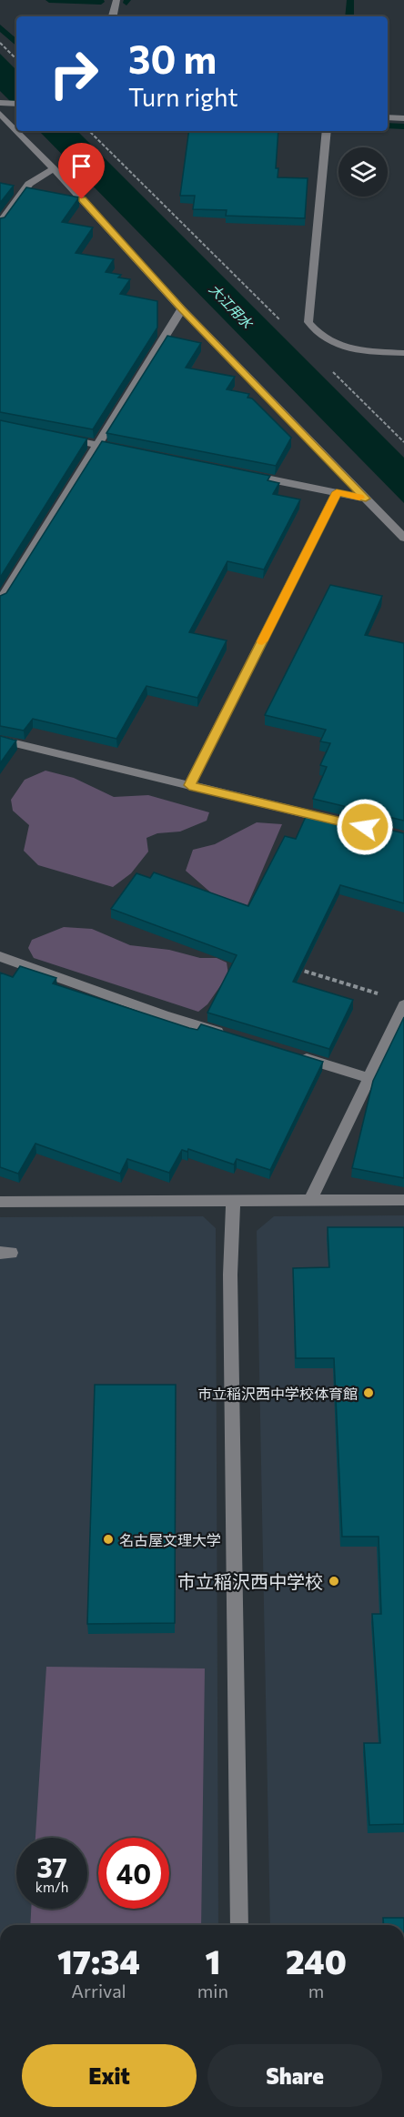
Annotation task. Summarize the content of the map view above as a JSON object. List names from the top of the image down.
{
  "water": ["大江用水"],
  "places": ["市立稲沢西中学校体育館", "名古屋文理大学", "市立稲沢西中学校"],
  "page": {
    "turn": ["30 m", "Turn right"],
    "speed": "37 km/h",
    "limit": "40",
    "eta": [
      "17:34",
      "Arrival",
      "1",
      "min",
      "240",
      "m"
    ],
    "buttons": ["Exit", "Share"]
  }
}
